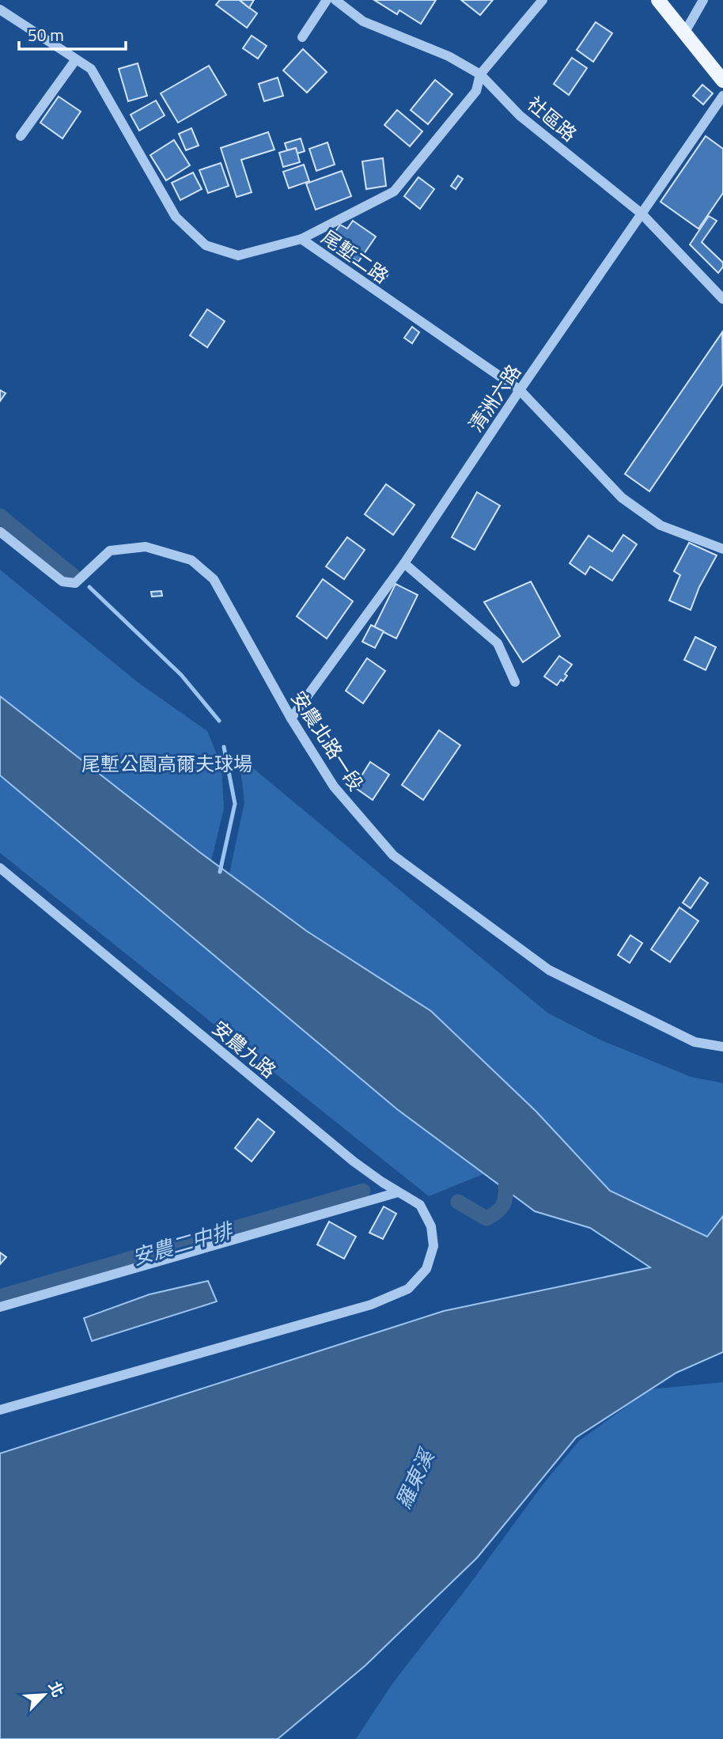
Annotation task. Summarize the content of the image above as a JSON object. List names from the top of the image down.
{
  "streets": {
    "street": [
      "社區路",
      "尾塹二路",
      "清洲六路",
      "安農北路一段",
      "安農九路"
    ]
  },
  "crossings": [
    ["社區路", "清洲六路"],
    ["尾塹二路", "清洲六路"],
    ["清洲六路", "安農北路一段"]
  ],
  "water": ["安農二中排", "羅東溪"],
  "parks": ["尾塹公園高爾夫球場"],
  "scale_bar": "50 m",
  "north": "top right"
}
